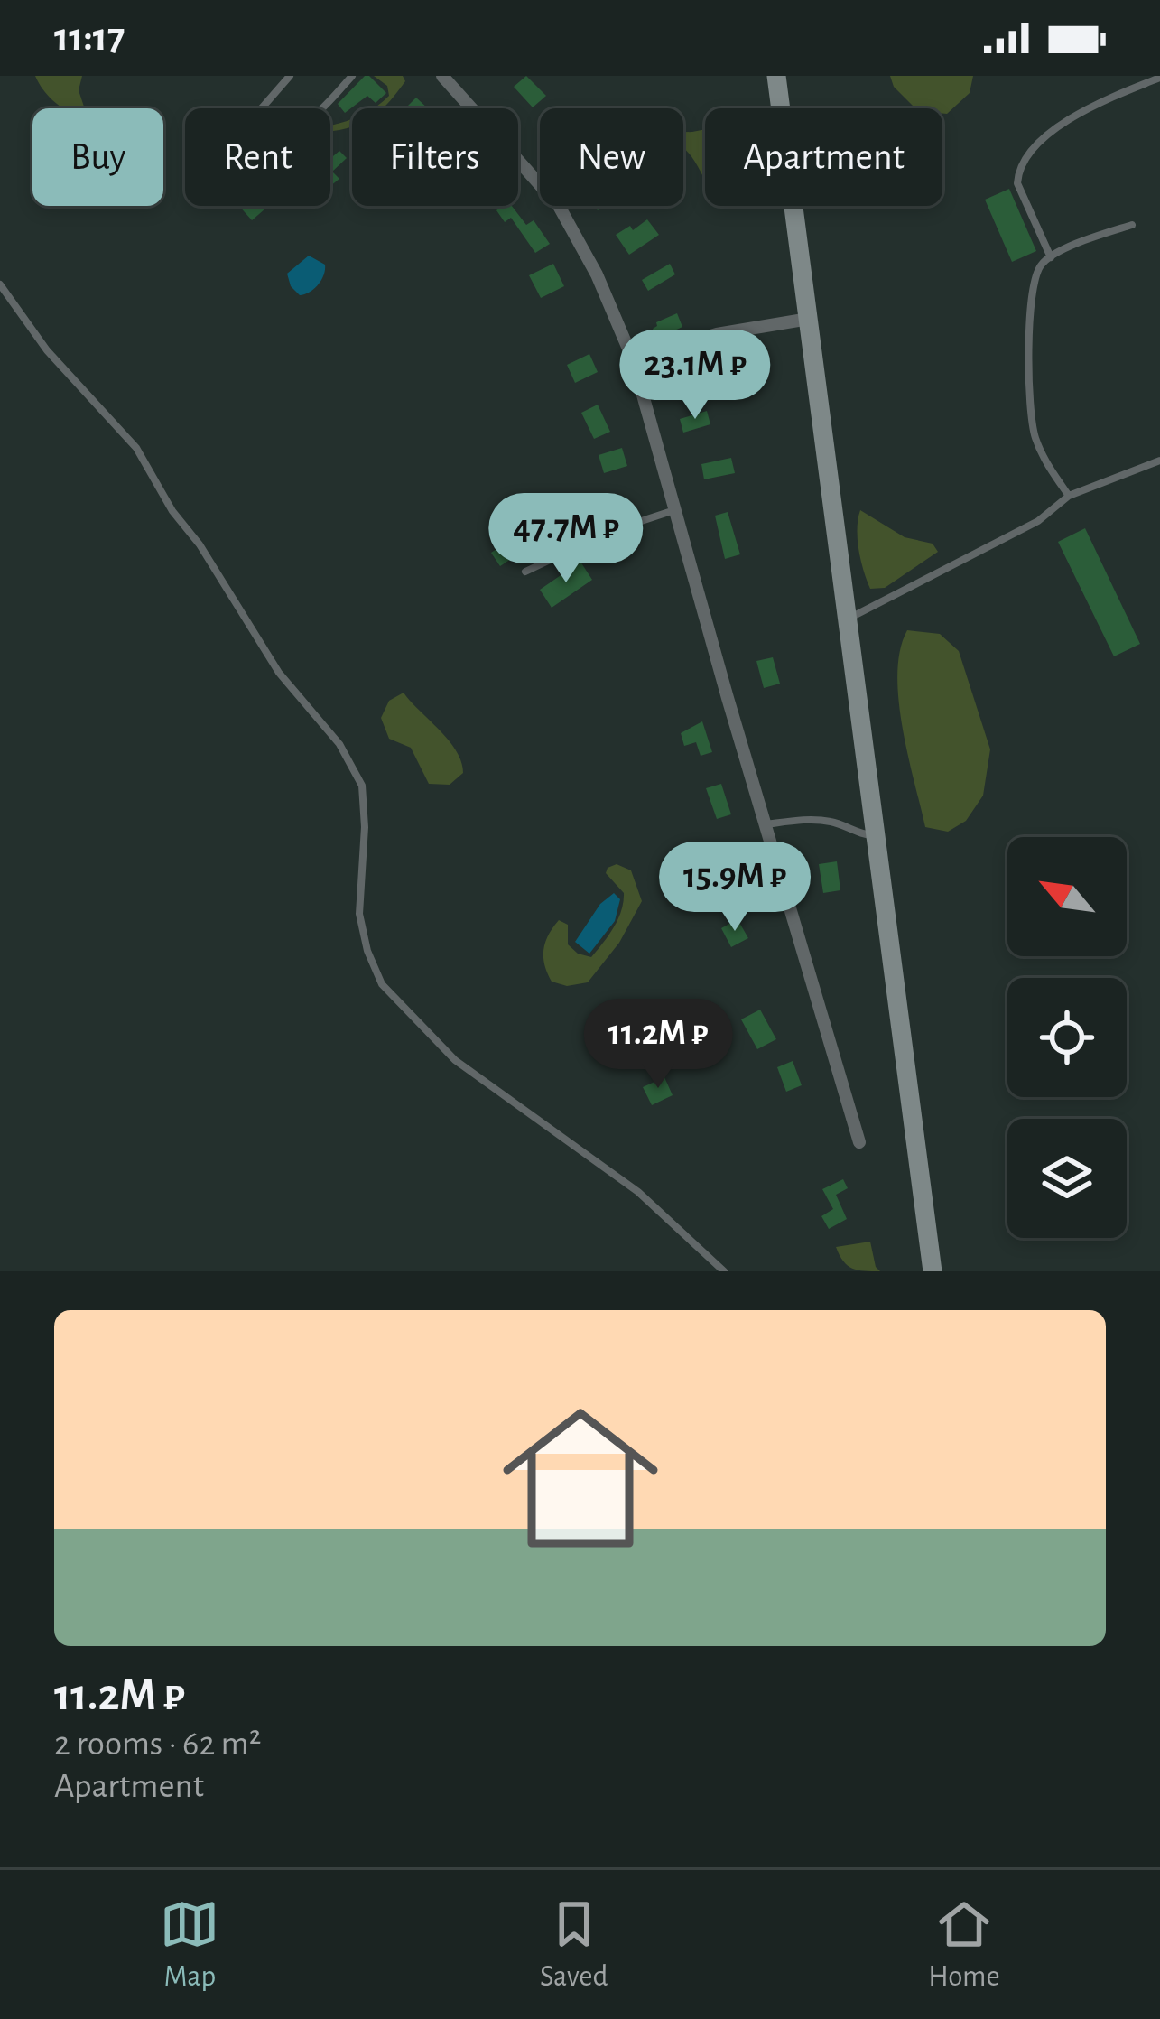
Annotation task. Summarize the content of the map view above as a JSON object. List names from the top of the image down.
{
  "north": "top left",
  "page": {
    "status": "11:17",
    "chip": [
      "Buy",
      "Rent",
      "Filters",
      "New",
      "Apartment"
    ],
    "price": [
      "23.1M ₽",
      "47.7M ₽",
      "15.9M ₽",
      "11.2M ₽"
    ],
    "list": [
      {
        "name": "11.2M ₽",
        "note": "2 rooms · 62 m² · Apartment"
      }
    ],
    "tabs": ["Map", "Saved", "Home"]
  }
}
